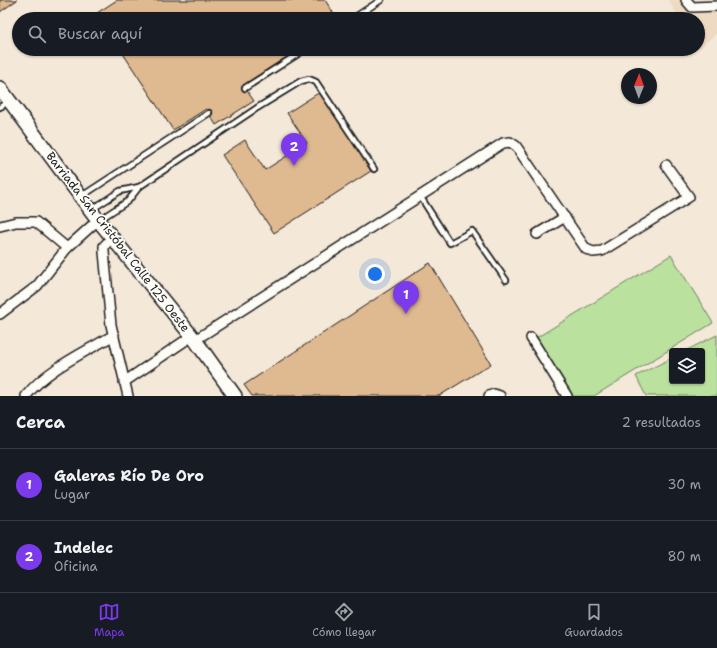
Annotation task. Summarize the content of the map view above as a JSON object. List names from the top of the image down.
{
  "streets": {
    "street": ["Barriada San Cristóbal Calle 125 Oeste"]
  },
  "north": "top",
  "page": {
    "search": "Buscar aquí",
    "pins": ["2", "1"],
    "heading": ["Cerca", "2 resultados"],
    "list": [
      {
        "mark": "1",
        "name": "Galeras Río De Oro",
        "note": "Lugar",
        "value": "30 m"
      },
      {
        "mark": "2",
        "name": "Indelec",
        "note": "Oficina",
        "value": "80 m"
      }
    ],
    "nav": ["Mapa", "Cómo llegar", "Guardados"]
  }
}
